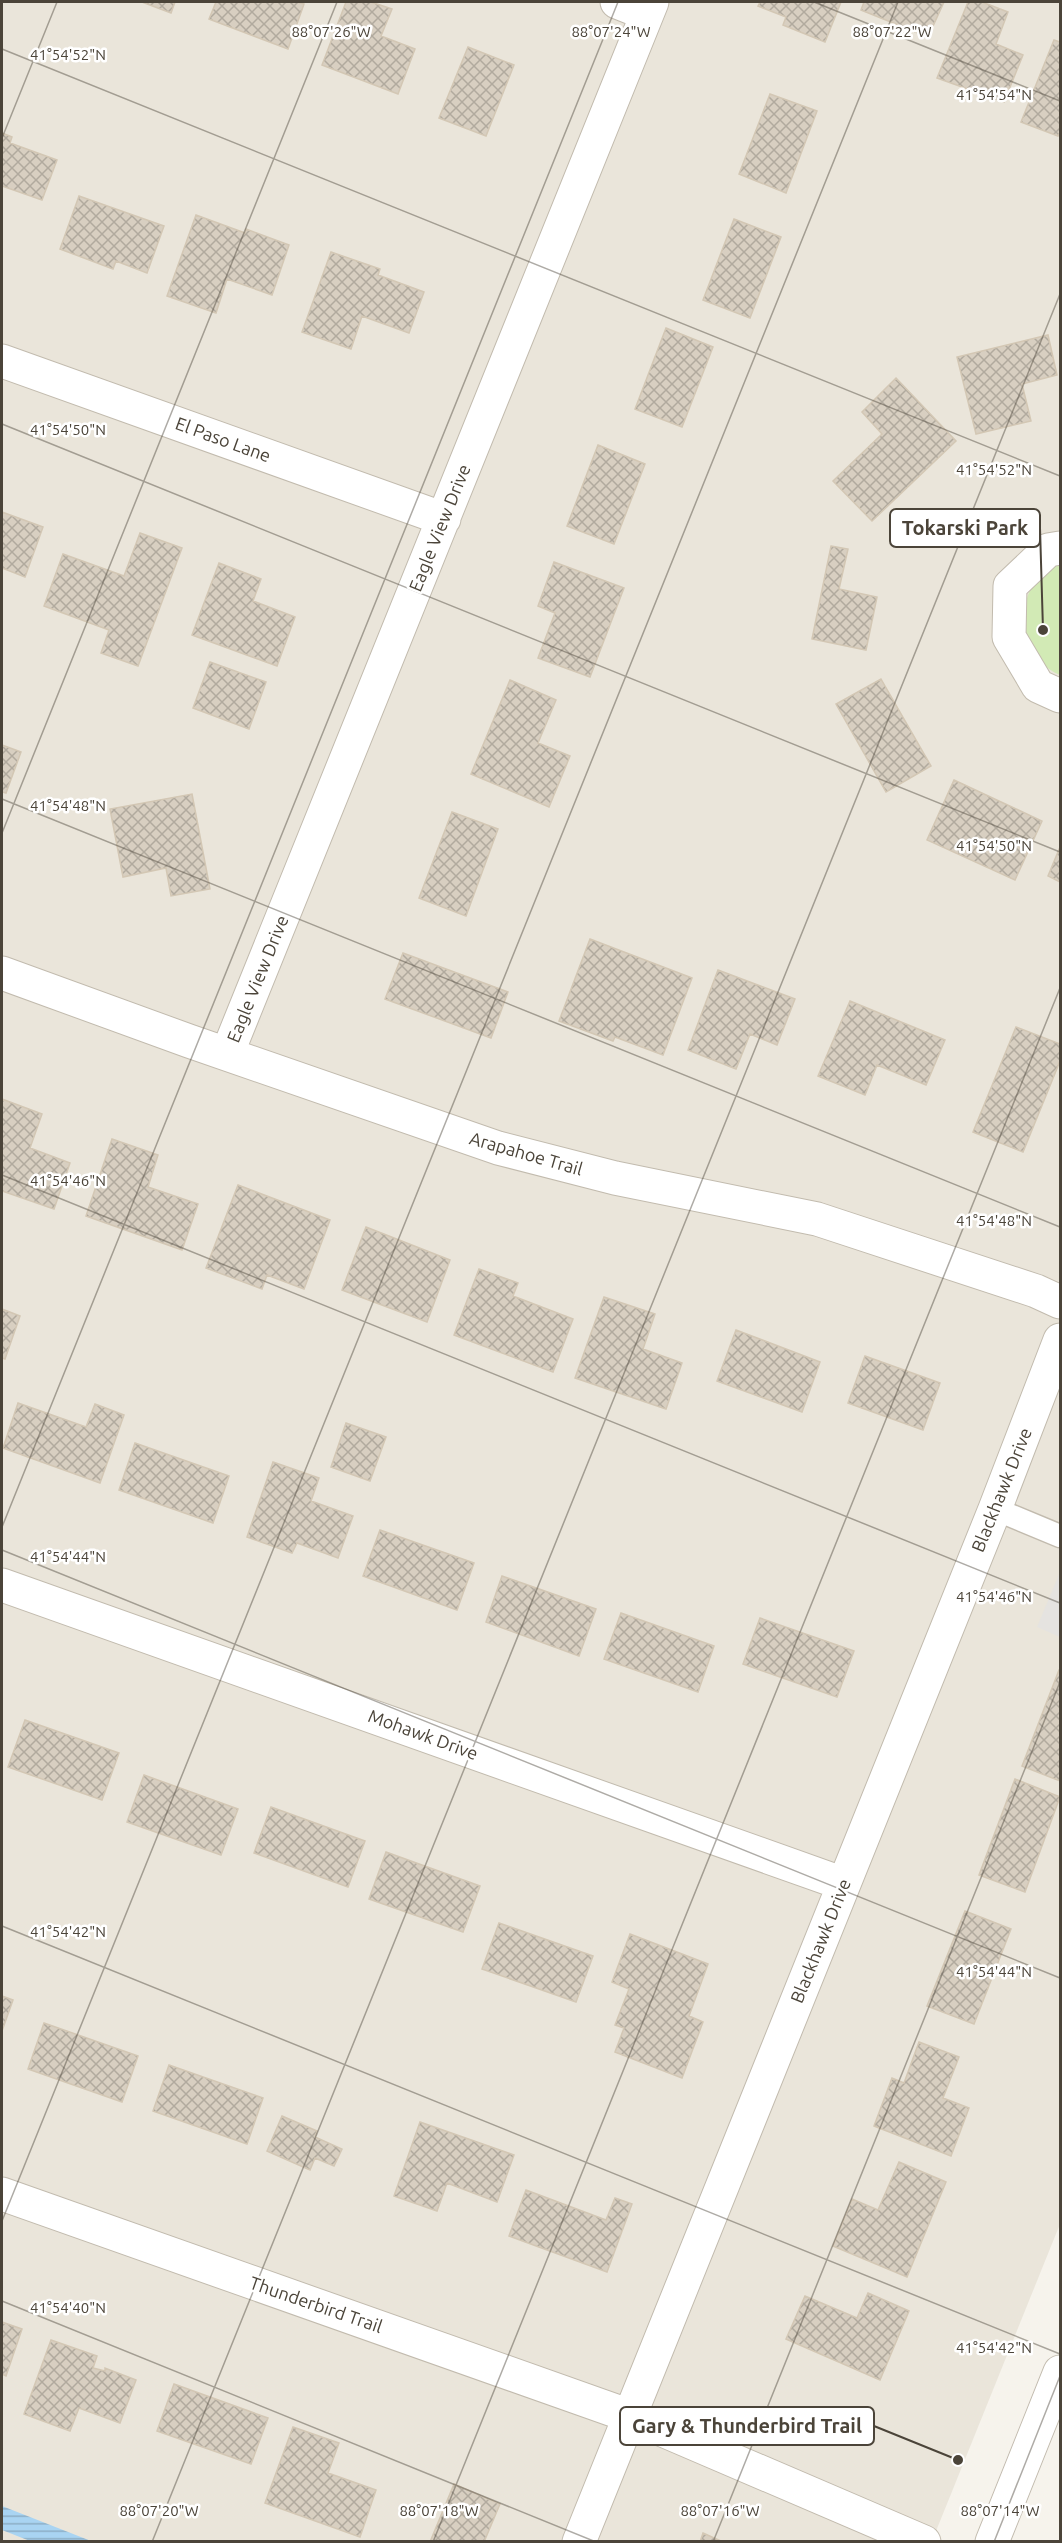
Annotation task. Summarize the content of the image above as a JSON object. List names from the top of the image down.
{
  "streets": {
    "street": [
      "El Paso Lane",
      "Eagle View Drive",
      "Arapahoe Trail",
      "Blackhawk Drive",
      "Mohawk Drive",
      "Thunderbird Trail"
    ]
  },
  "crossings": [
    ["El Paso Lane", "Eagle View Drive"],
    ["Eagle View Drive", "Arapahoe Trail"],
    ["Blackhawk Drive", "Mohawk Drive"],
    ["Blackhawk Drive", "Thunderbird Trail"]
  ],
  "places": ["Tokarski Park", "Gary & Thunderbird Trail"],
  "coordinates": [
    "88°07'26\"W",
    "88°07'22\"W",
    "88°07'24\"W",
    "41°54'52\"N",
    "41°54'54\"N",
    "41°54'50\"N",
    "41°54'48\"N",
    "41°54'46\"N",
    "41°54'44\"N",
    "41°54'42\"N",
    "41°54'40\"N",
    "88°07'20\"W",
    "88°07'18\"W",
    "88°07'16\"W",
    "88°07'14\"W"
  ]
}
